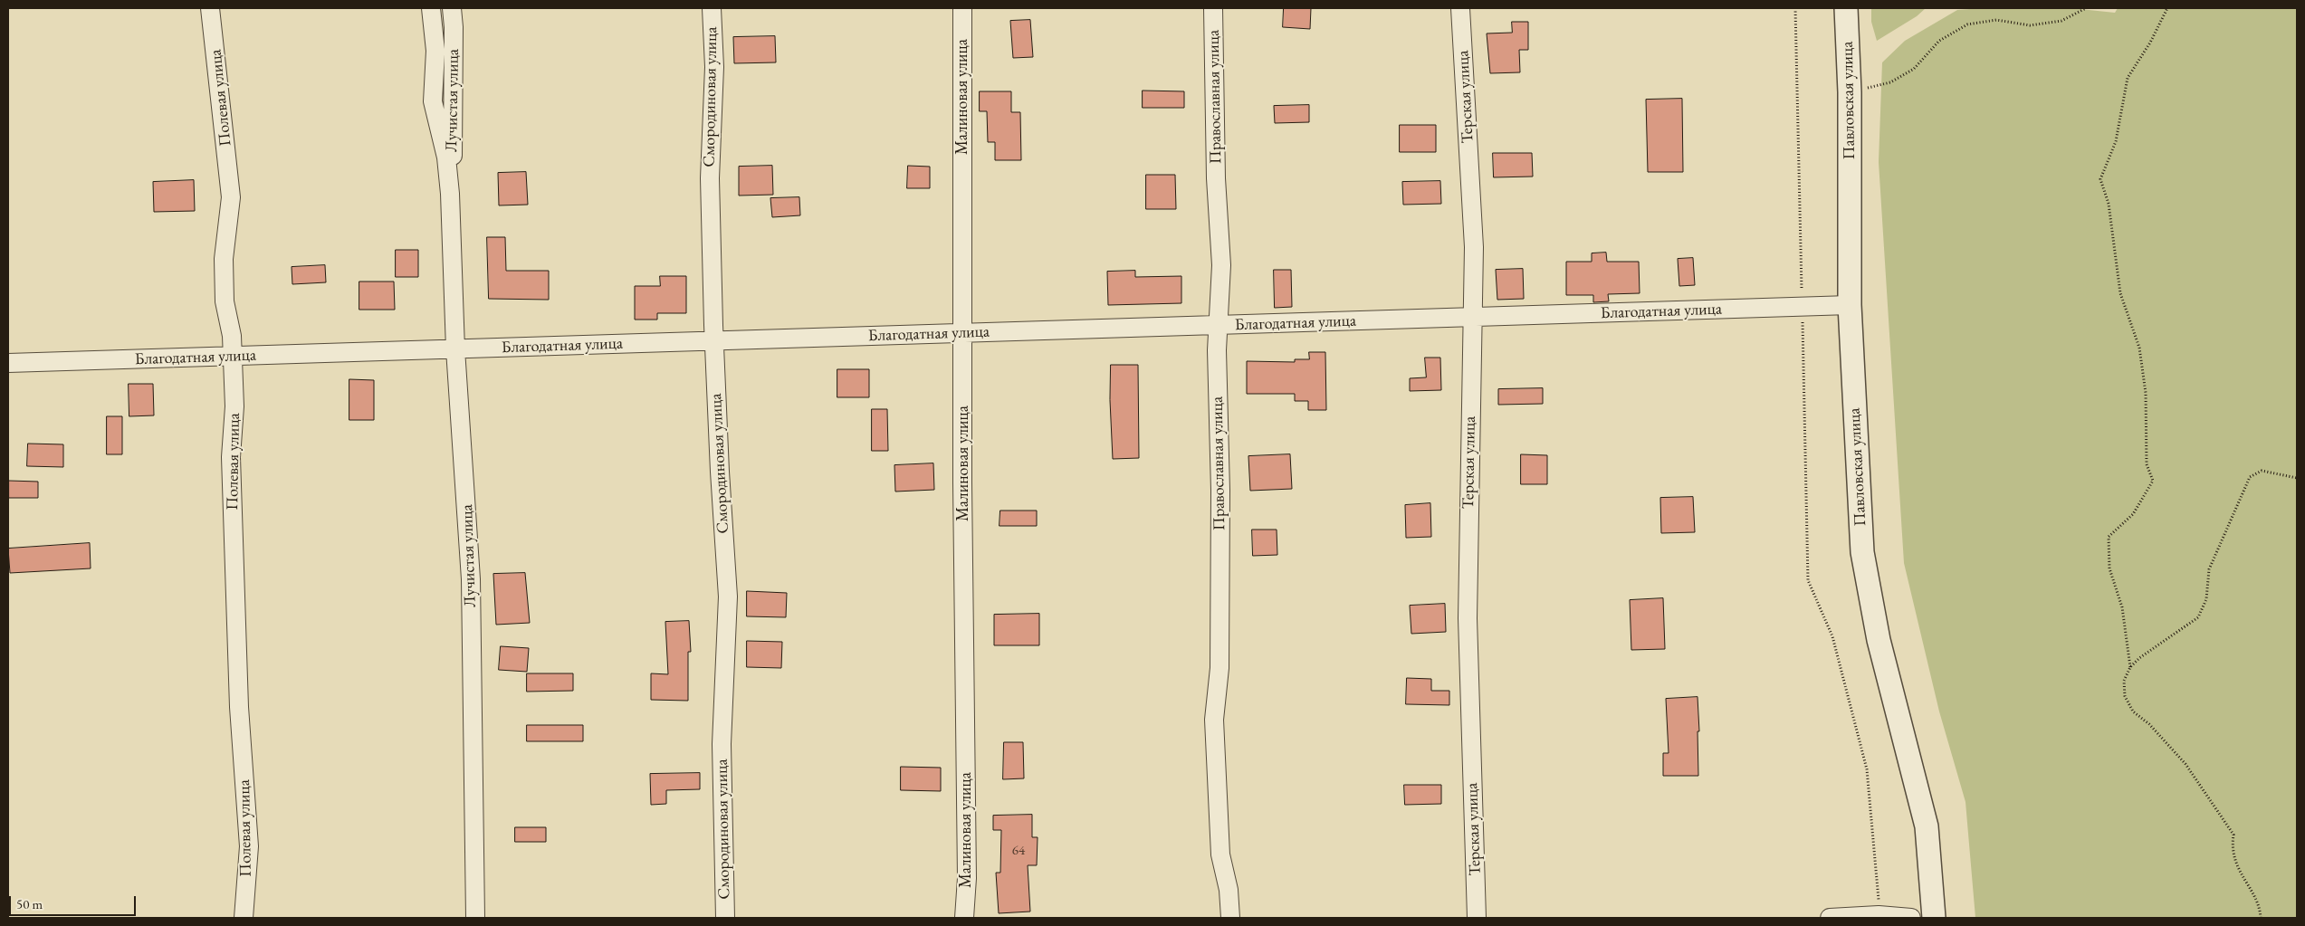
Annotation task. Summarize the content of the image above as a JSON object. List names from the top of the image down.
{
  "streets": {
    "street": [
      "Смородиновая улица",
      "Малиновая улица",
      "Православная улица",
      "Терская улица",
      "Полевая улица",
      "Лучистая улица",
      "Павловская улица",
      "Благодатная улица"
    ]
  },
  "crossings": [
    ["Смородиновая улица", "Благодатная улица"],
    ["Малиновая улица", "Благодатная улица"],
    ["Православная улица", "Благодатная улица"],
    ["Терская улица", "Благодатная улица"],
    ["Полевая улица", "Благодатная улица"],
    ["Лучистая улица", "Благодатная улица"],
    ["Павловская улица", "Благодатная улица"]
  ],
  "house_numbers": ["64"],
  "scale_bar": "50 m"
}
